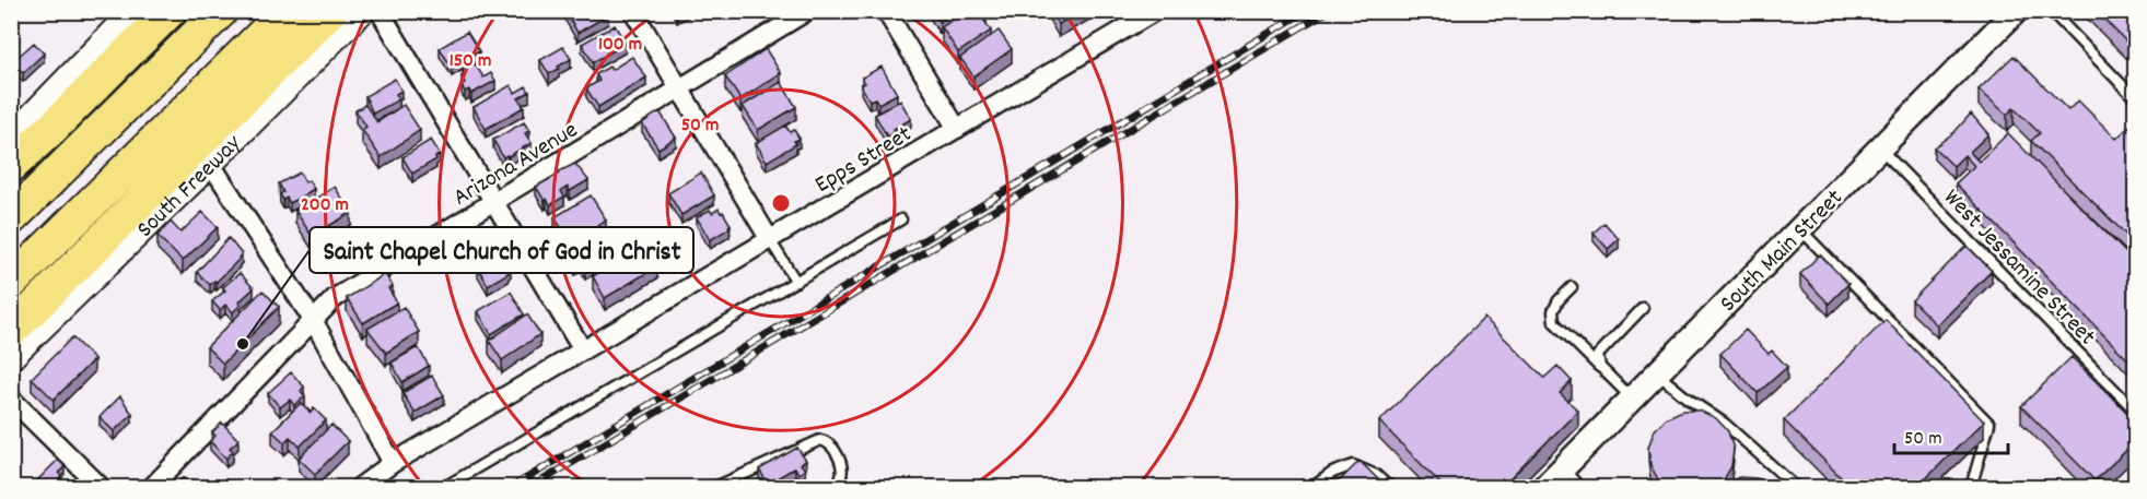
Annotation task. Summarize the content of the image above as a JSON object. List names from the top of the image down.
{
  "streets": {
    "main road": ["South Freeway"],
    "street": ["Epps Street", "Arizona Avenue", "South Main Street"],
    "lane": ["West Jessamine Street"]
  },
  "crossings": [
    ["South Main Street", "West Jessamine Street"]
  ],
  "places": ["Saint Chapel Church of God in Christ"],
  "scale_bar": "50 m",
  "rings": [
    "100 m",
    "150 m",
    "50 m",
    "200 m"
  ]
}
